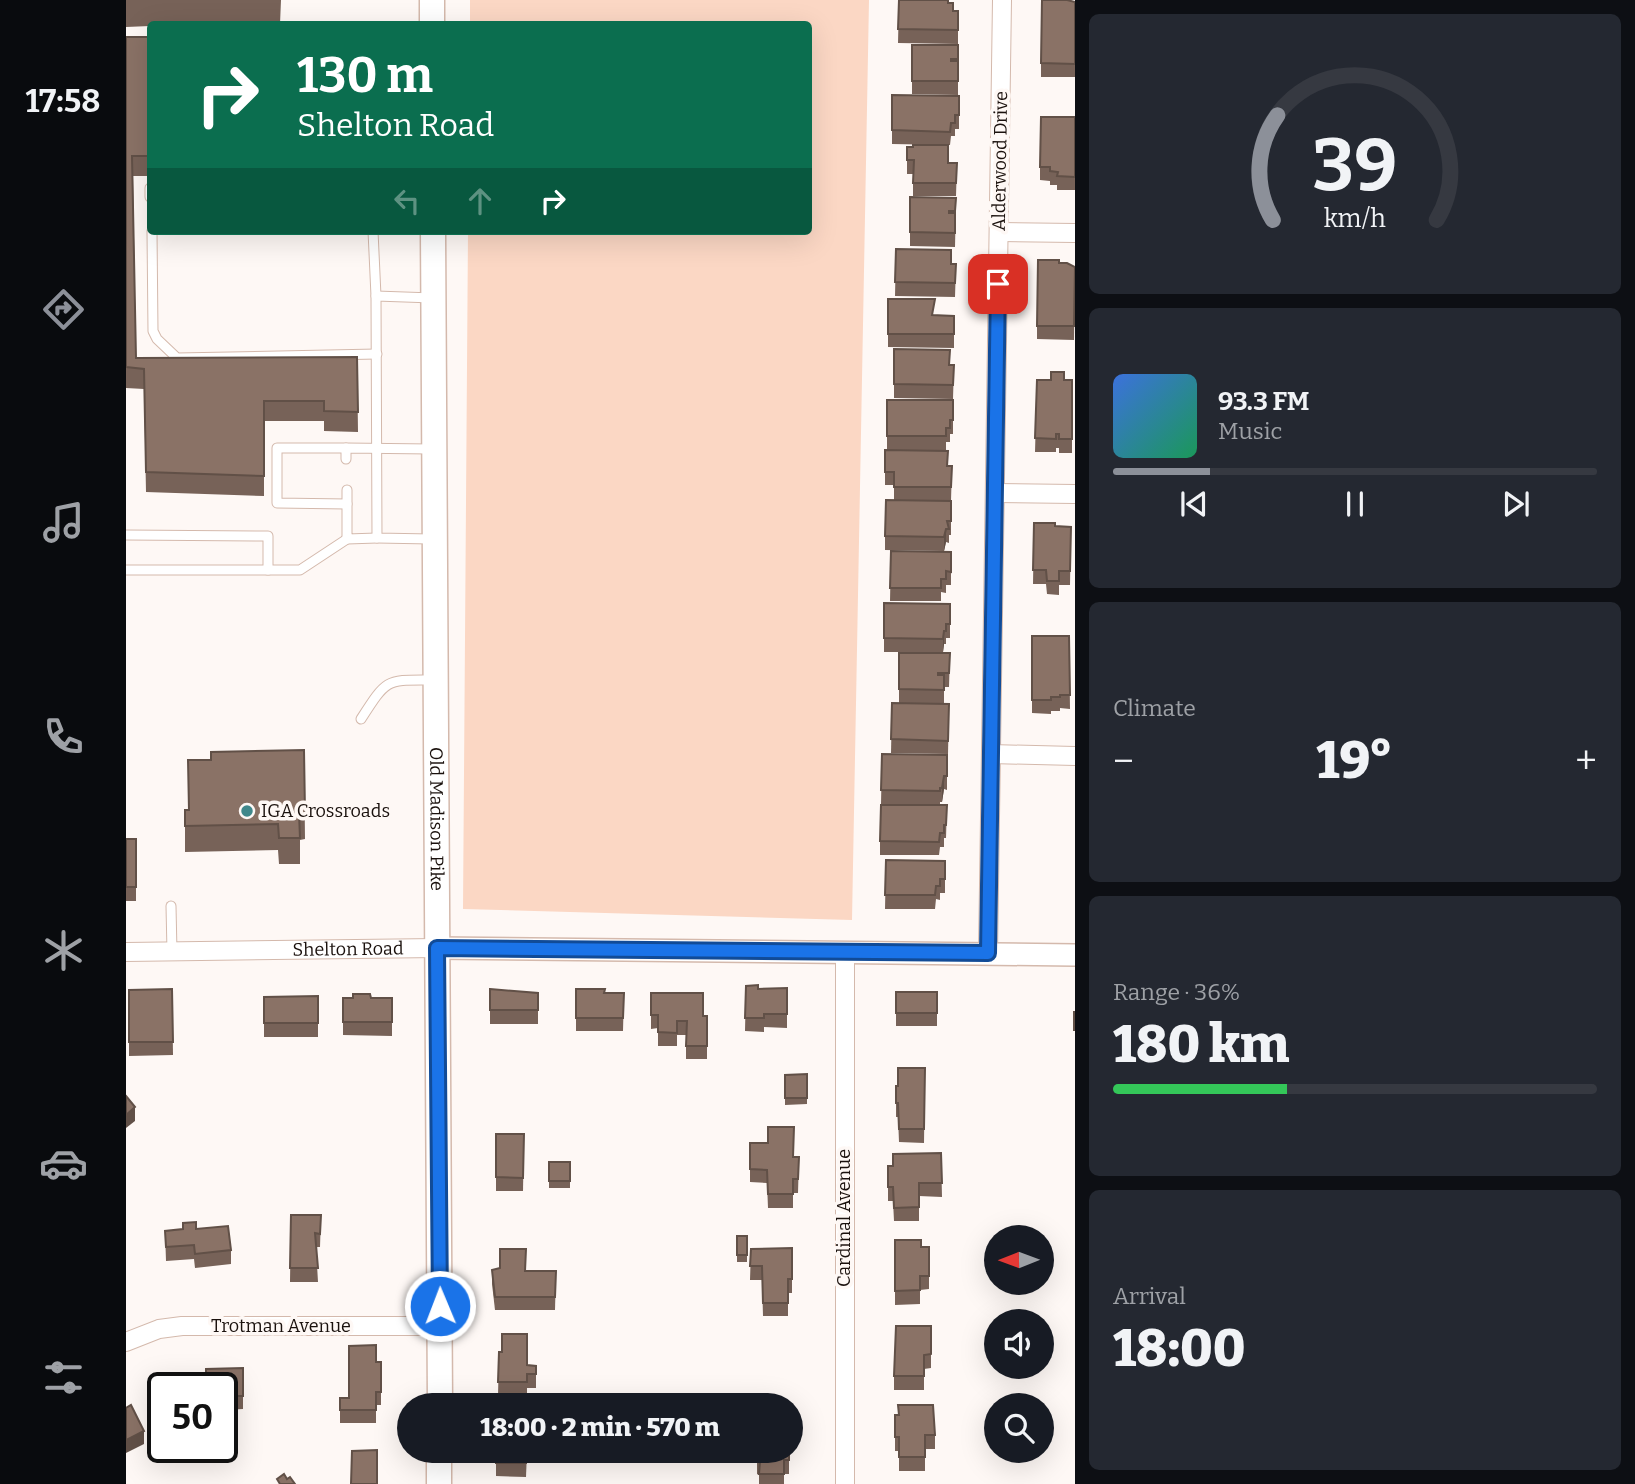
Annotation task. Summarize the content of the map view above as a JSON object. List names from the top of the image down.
{
  "streets": {
    "main road": ["Old Madison Pike"],
    "street": [
      "Alderwood Drive",
      "Shelton Road",
      "Cardinal Avenue",
      "Trotman Avenue"
    ]
  },
  "crossings": [
    ["Alderwood Drive", "Shelton Road"],
    ["Old Madison Pike", "Shelton Road"],
    ["Old Madison Pike", "Trotman Avenue"],
    ["Shelton Road", "Cardinal Avenue"]
  ],
  "places": ["IGA Crossroads"],
  "north": "left",
  "page": {
    "tabs": "17:58",
    "turn": ["130 m", "Shelton Road"],
    "song": ["93.3 FM", "Music"],
    "tile": [
      "Climate",
      ["Range · 36%", "180 km"],
      ["Arrival", "18:00"]
    ],
    "heat": ["−", "19°", "+"],
    "limit": "50",
    "trip": "18:00 · 2 min · 570 m",
    "gauge": ["39", "km/h"]
  }
}
